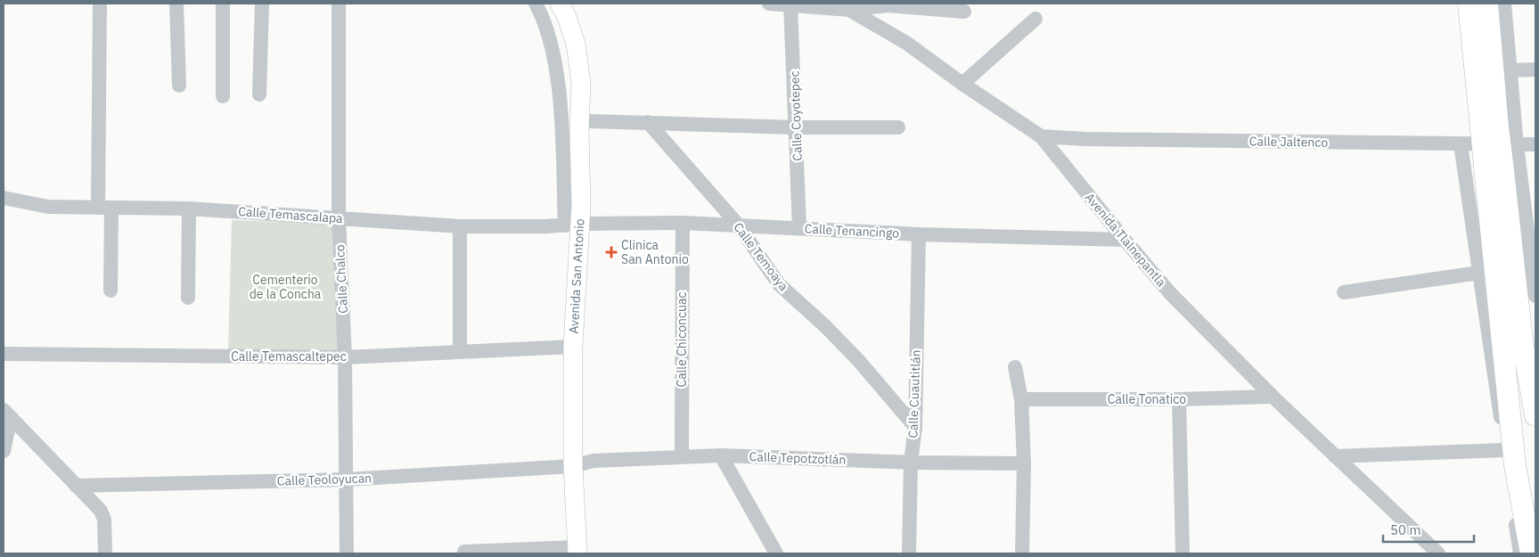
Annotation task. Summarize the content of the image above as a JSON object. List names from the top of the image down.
{
  "streets": {
    "main road": ["Avenida San Antonio"],
    "street": [
      "Calle Coyotepec",
      "Calle Jaltenco",
      "Calle Temascalapa",
      "Calle Tenancingo",
      "Avenida Tlalnepantla",
      "Calle Temoaya",
      "Calle Chalco",
      "Calle Chiconcuac",
      "Calle Temascaltepec",
      "Calle Cuautitlán",
      "Calle Tonatico",
      "Calle Tepotzotlán",
      "Calle Teoloyucan"
    ]
  },
  "crossings": [
    ["Calle Coyotepec", "Calle Tenancingo"],
    ["Calle Coyotepec", "Avenida Tlalnepantla"],
    ["Calle Jaltenco", "Avenida Tlalnepantla"],
    ["Calle Temascalapa", "Calle Tenancingo"],
    ["Calle Temascalapa", "Avenida San Antonio"],
    ["Calle Temascalapa", "Calle Chalco"],
    ["Calle Tenancingo", "Avenida Tlalnepantla"],
    ["Calle Tenancingo", "Calle Temoaya"],
    ["Calle Tenancingo", "Avenida San Antonio"],
    ["Calle Tenancingo", "Calle Chiconcuac"],
    ["Calle Tenancingo", "Calle Cuautitlán"],
    ["Avenida Tlalnepantla", "Calle Tonatico"],
    ["Calle Temoaya", "Calle Cuautitlán"],
    ["Avenida San Antonio", "Calle Temascaltepec"],
    ["Avenida San Antonio", "Calle Tepotzotlán"],
    ["Avenida San Antonio", "Calle Teoloyucan"],
    ["Calle Chalco", "Calle Temascaltepec"],
    ["Calle Chalco", "Calle Teoloyucan"],
    ["Calle Chiconcuac", "Calle Tepotzotlán"],
    ["Calle Cuautitlán", "Calle Tepotzotlán"],
    ["Calle Tepotzotlán", "Calle Teoloyucan"]
  ],
  "parks": ["Cementerio de la Concha"],
  "places": {
    "health": ["Clinica San Antonio"]
  },
  "scale_bar": "50 m"
}
